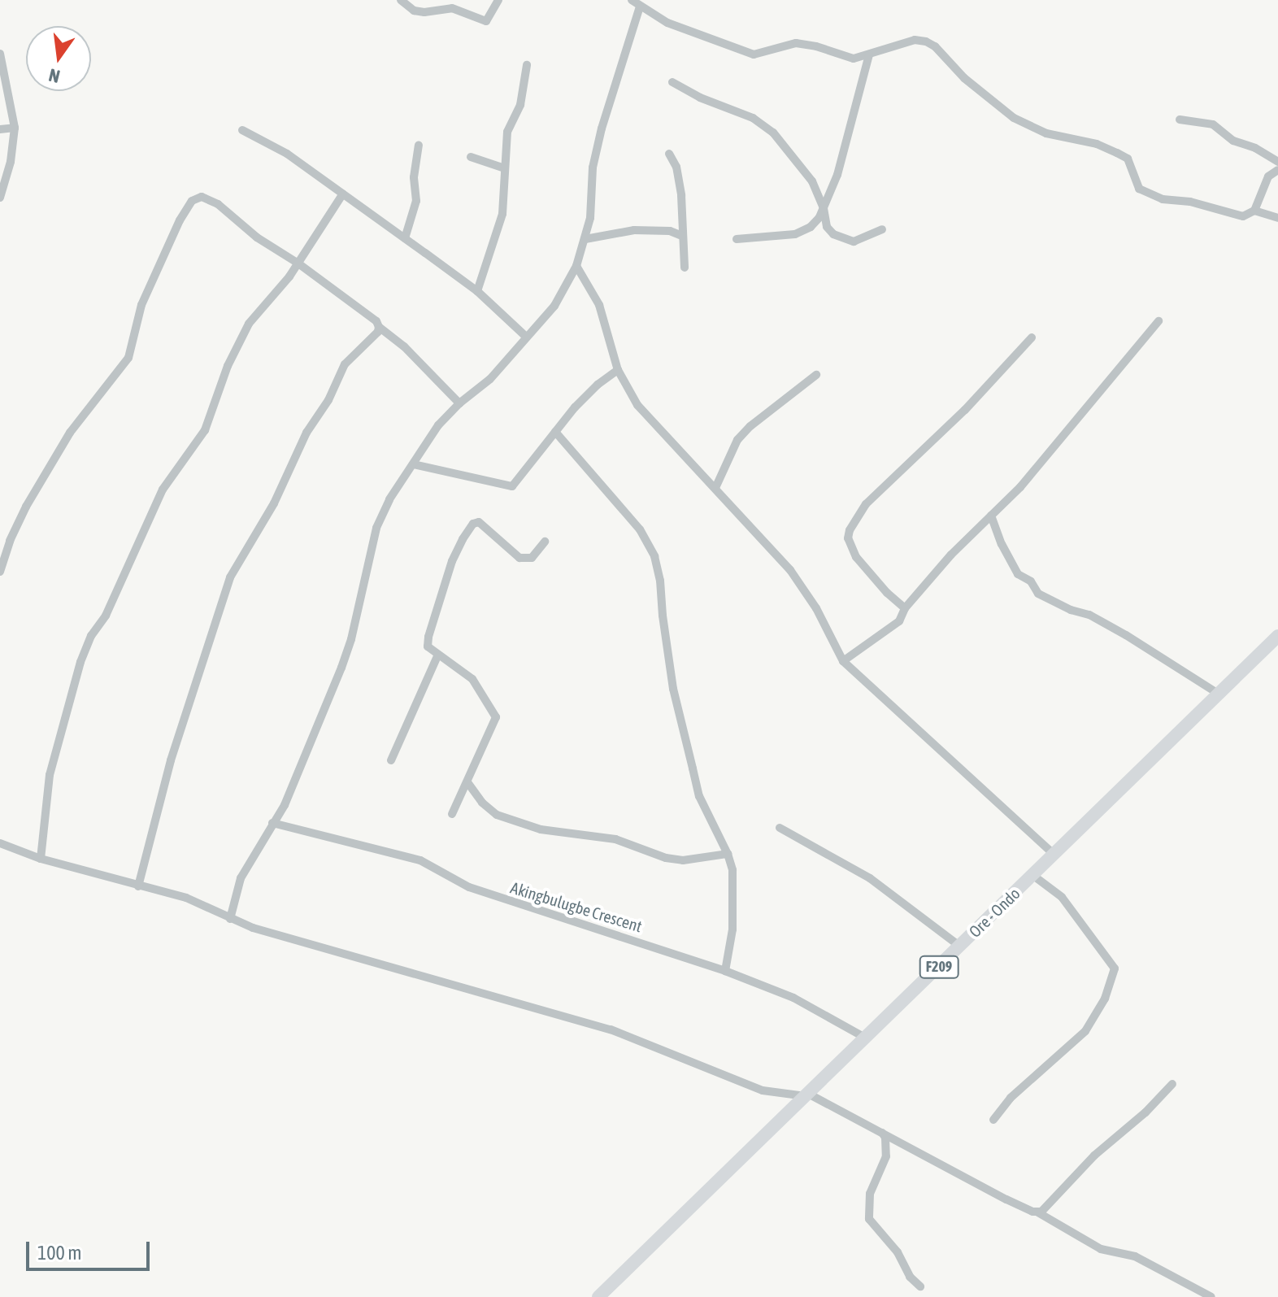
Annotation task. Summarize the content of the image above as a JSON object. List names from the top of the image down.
{
  "streets": {
    "main road": ["Ore - Ondo", "F209"],
    "street": ["Akingbulugbe Crescent"]
  },
  "crossings": [
    ["Akingbulugbe Crescent", "Ore - Ondo"]
  ],
  "scale_bar": "100 m",
  "north": "bottom"
}
